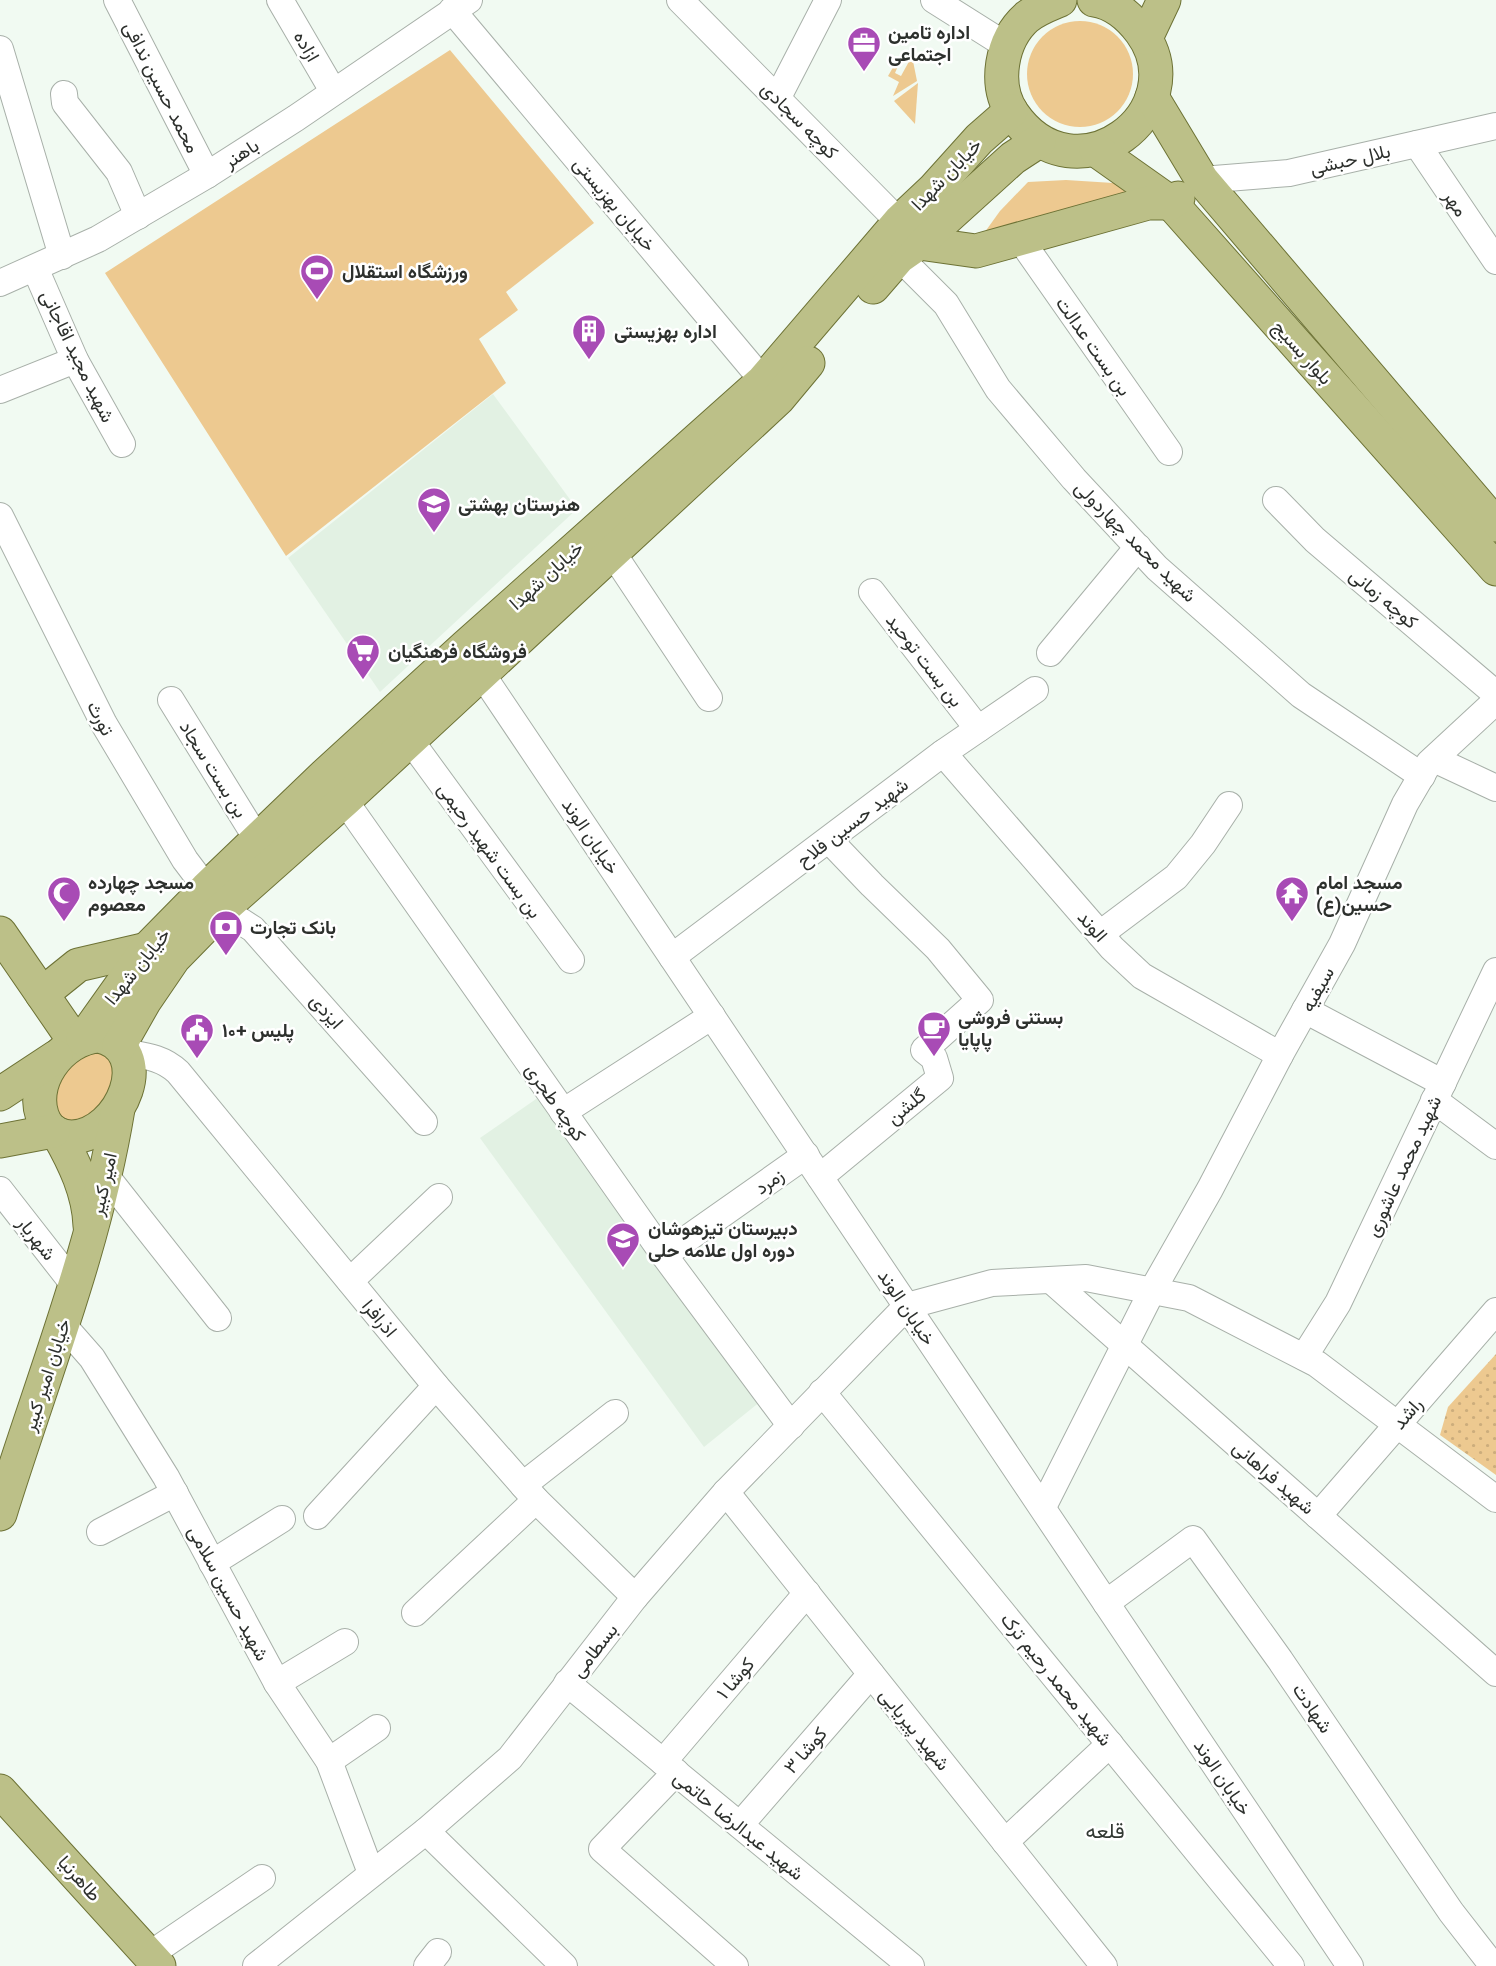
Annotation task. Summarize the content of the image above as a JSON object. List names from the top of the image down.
{
  "streets": {
    "main road": [
      "خیابان شهدا",
      "بلوار بسیج",
      "امیر کبیر",
      "خیابان امیر کبیر",
      "طاهرنیا"
    ],
    "street": [
      "ازاده",
      "محمد حسین ندافی",
      "کوچه سجادی",
      "باهنر",
      "بلال حبشی",
      "مهر",
      "خیابان بهزیستی",
      "بن بست عدالت",
      "شهید مجید اقاجانی",
      "شهید محمد چهاردولی",
      "کوچه زمانی",
      "بن بست توحید",
      "تورث",
      "بن بست سجاد",
      "شهید حسین فلاح",
      "خیابان الوند",
      "بن بست شهید رحیمی",
      "الوند",
      "سیفیه",
      "ایزدی",
      "کوچه طجری",
      "گلشن",
      "شهید محمد عاشوری",
      "زمرد",
      "شهریار",
      "اذرافرا",
      "راشد",
      "شهید فراهانی",
      "شهید حسین سلامی",
      "بسطامی",
      "کوشا ۱",
      "شهید محمد رحیم ترک",
      "شهادت",
      "شهید پیریایی",
      "کوشا ۳",
      "شهید عبدالرضا حاتمی"
    ]
  },
  "crossings": [
    ["ازاده", "باهنر"],
    ["محمد حسین ندافی", "باهنر"],
    ["کوچه سجادی", "خیابان شهدا"],
    ["کوچه سجادی", "شهید محمد چهاردولی"],
    ["باهنر", "خیابان بهزیستی"],
    ["باهنر", "شهید مجید اقاجانی"],
    ["بلال حبشی", "مهر"],
    ["بلال حبشی", "بلوار بسیج"],
    ["خیابان شهدا", "خیابان بهزیستی"],
    ["خیابان شهدا", "شهید محمد چهاردولی"],
    ["خیابان شهدا", "تورث"],
    ["خیابان شهدا", "بن بست سجاد"],
    ["خیابان شهدا", "خیابان الوند"],
    ["خیابان شهدا", "بن بست شهید رحیمی"],
    ["خیابان شهدا", "ایزدی"],
    ["خیابان شهدا", "کوچه طجری"],
    ["خیابان شهدا", "امیر کبیر"],
    ["خیابان شهدا", "اذرافرا"],
    ["شهید محمد چهاردولی", "سیفیه"],
    ["بن بست توحید", "شهید حسین فلاح"],
    ["تورث", "ایزدی"],
    ["شهید حسین فلاح", "خیابان الوند"],
    ["شهید حسین فلاح", "الوند"],
    ["شهید حسین فلاح", "گلشن"],
    ["خیابان الوند", "سیفیه"],
    ["خیابان الوند", "گلشن"],
    ["خیابان الوند", "زمرد"],
    ["خیابان الوند", "بسطامی"],
    ["خیابان الوند", "شهادت"],
    ["الوند", "سیفیه"],
    ["سیفیه", "شهید فراهانی"],
    ["کوچه طجری", "زمرد"],
    ["کوچه طجری", "بسطامی"],
    ["گلشن", "زمرد"],
    ["امیر کبیر", "اذرافرا"],
    ["امیر کبیر", "خیابان امیر کبیر"],
    ["شهریار", "خیابان امیر کبیر"],
    ["اذرافرا", "بسطامی"],
    ["خیابان امیر کبیر", "شهید حسین سلامی"],
    ["راشد", "شهید فراهانی"],
    ["شهید حسین سلامی", "بسطامی"],
    ["بسطامی", "شهید محمد رحیم ترک"],
    ["بسطامی", "شهید پیریایی"],
    ["بسطامی", "شهید عبدالرضا حاتمی"],
    ["کوشا ۱", "شهید پیریایی"],
    ["کوشا ۱", "شهید عبدالرضا حاتمی"],
    ["شهید پیریایی", "کوشا ۳"],
    ["کوشا ۳", "شهید عبدالرضا حاتمی"]
  ],
  "districts": ["قلعه"],
  "places": {
    "office": ["اداره تامین اجتماعی"],
    "sports": ["ورزشگاه استقلال"],
    "building": ["اداره بهزیستی"],
    "school or university": ["هنرستان بهشتی", "دبیرستان تیزهوشان دوره اول علامه حلی"],
    "supermarket": ["فروشگاه فرهنگیان"],
    "mosque": ["مسجد چهارده معصوم"],
    "temple": ["مسجد امام حسین(ع)"],
    "bank": ["بانک تجارت"],
    "cafe": ["بستنی فروشی پاپایا"],
    "public building": ["پلیس +۱۰"]
  }
}
